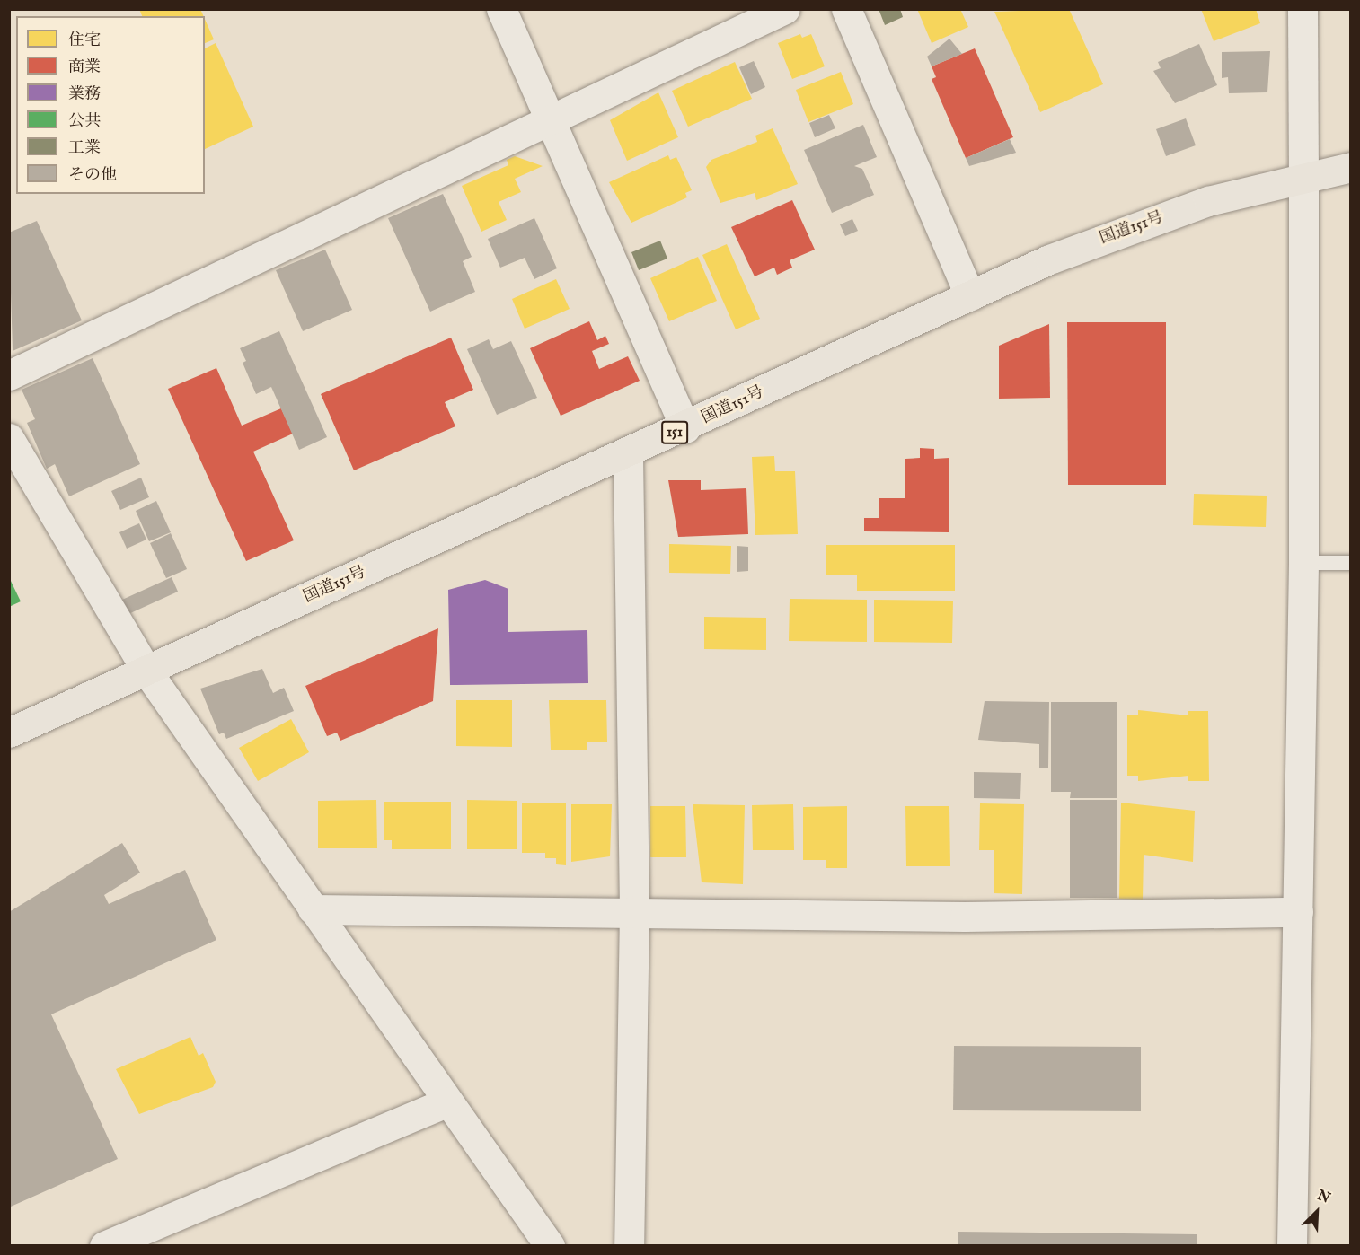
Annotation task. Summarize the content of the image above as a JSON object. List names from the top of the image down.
{
  "streets": {
    "highway": ["国道151号", "151"]
  },
  "legend": [
    "住宅",
    "商業",
    "業務",
    "公共",
    "工業",
    "その他"
  ],
  "north": "top right"
}
